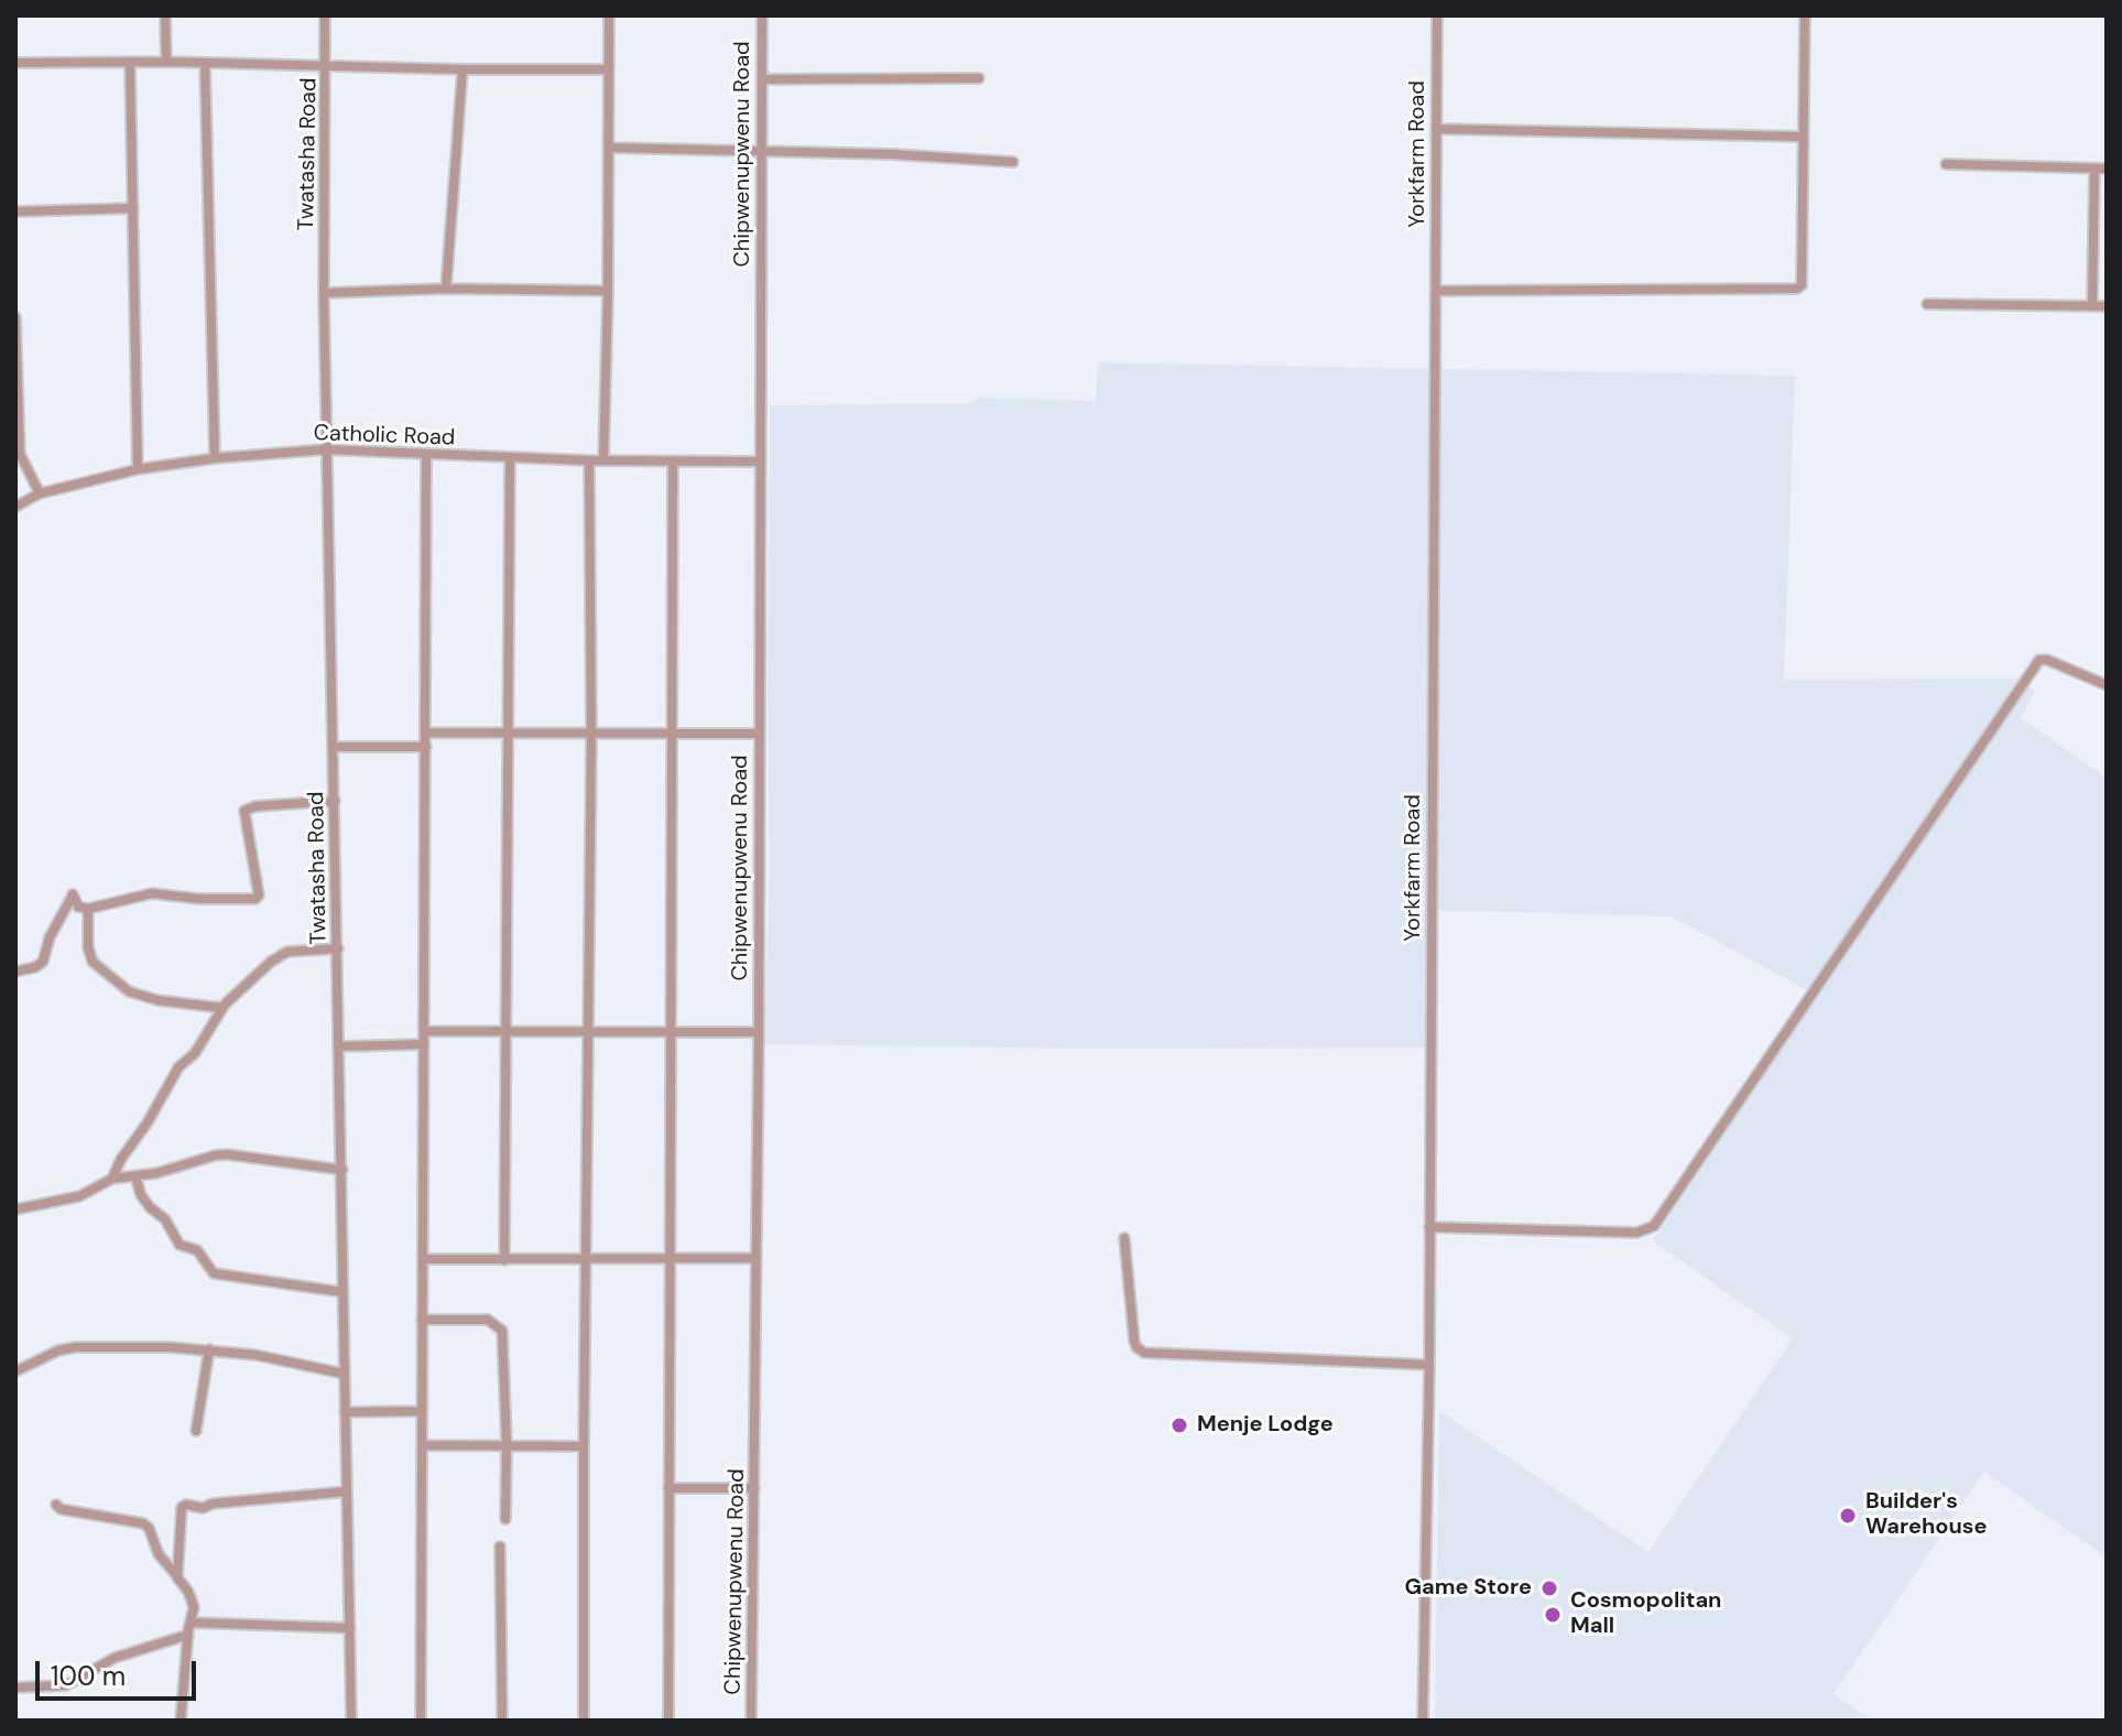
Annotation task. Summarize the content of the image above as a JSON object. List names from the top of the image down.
{
  "streets": {
    "street": [
      "Twatasha Road",
      "Chipwenupwenu Road",
      "Yorkfarm Road",
      "Catholic Road"
    ]
  },
  "crossings": [
    ["Twatasha Road", "Catholic Road"],
    ["Chipwenupwenu Road", "Catholic Road"]
  ],
  "places": [
    "Menje Lodge",
    "Builder's Warehouse",
    "Game Store",
    "Cosmopolitan Mall"
  ],
  "scale_bar": "100 m"
}
